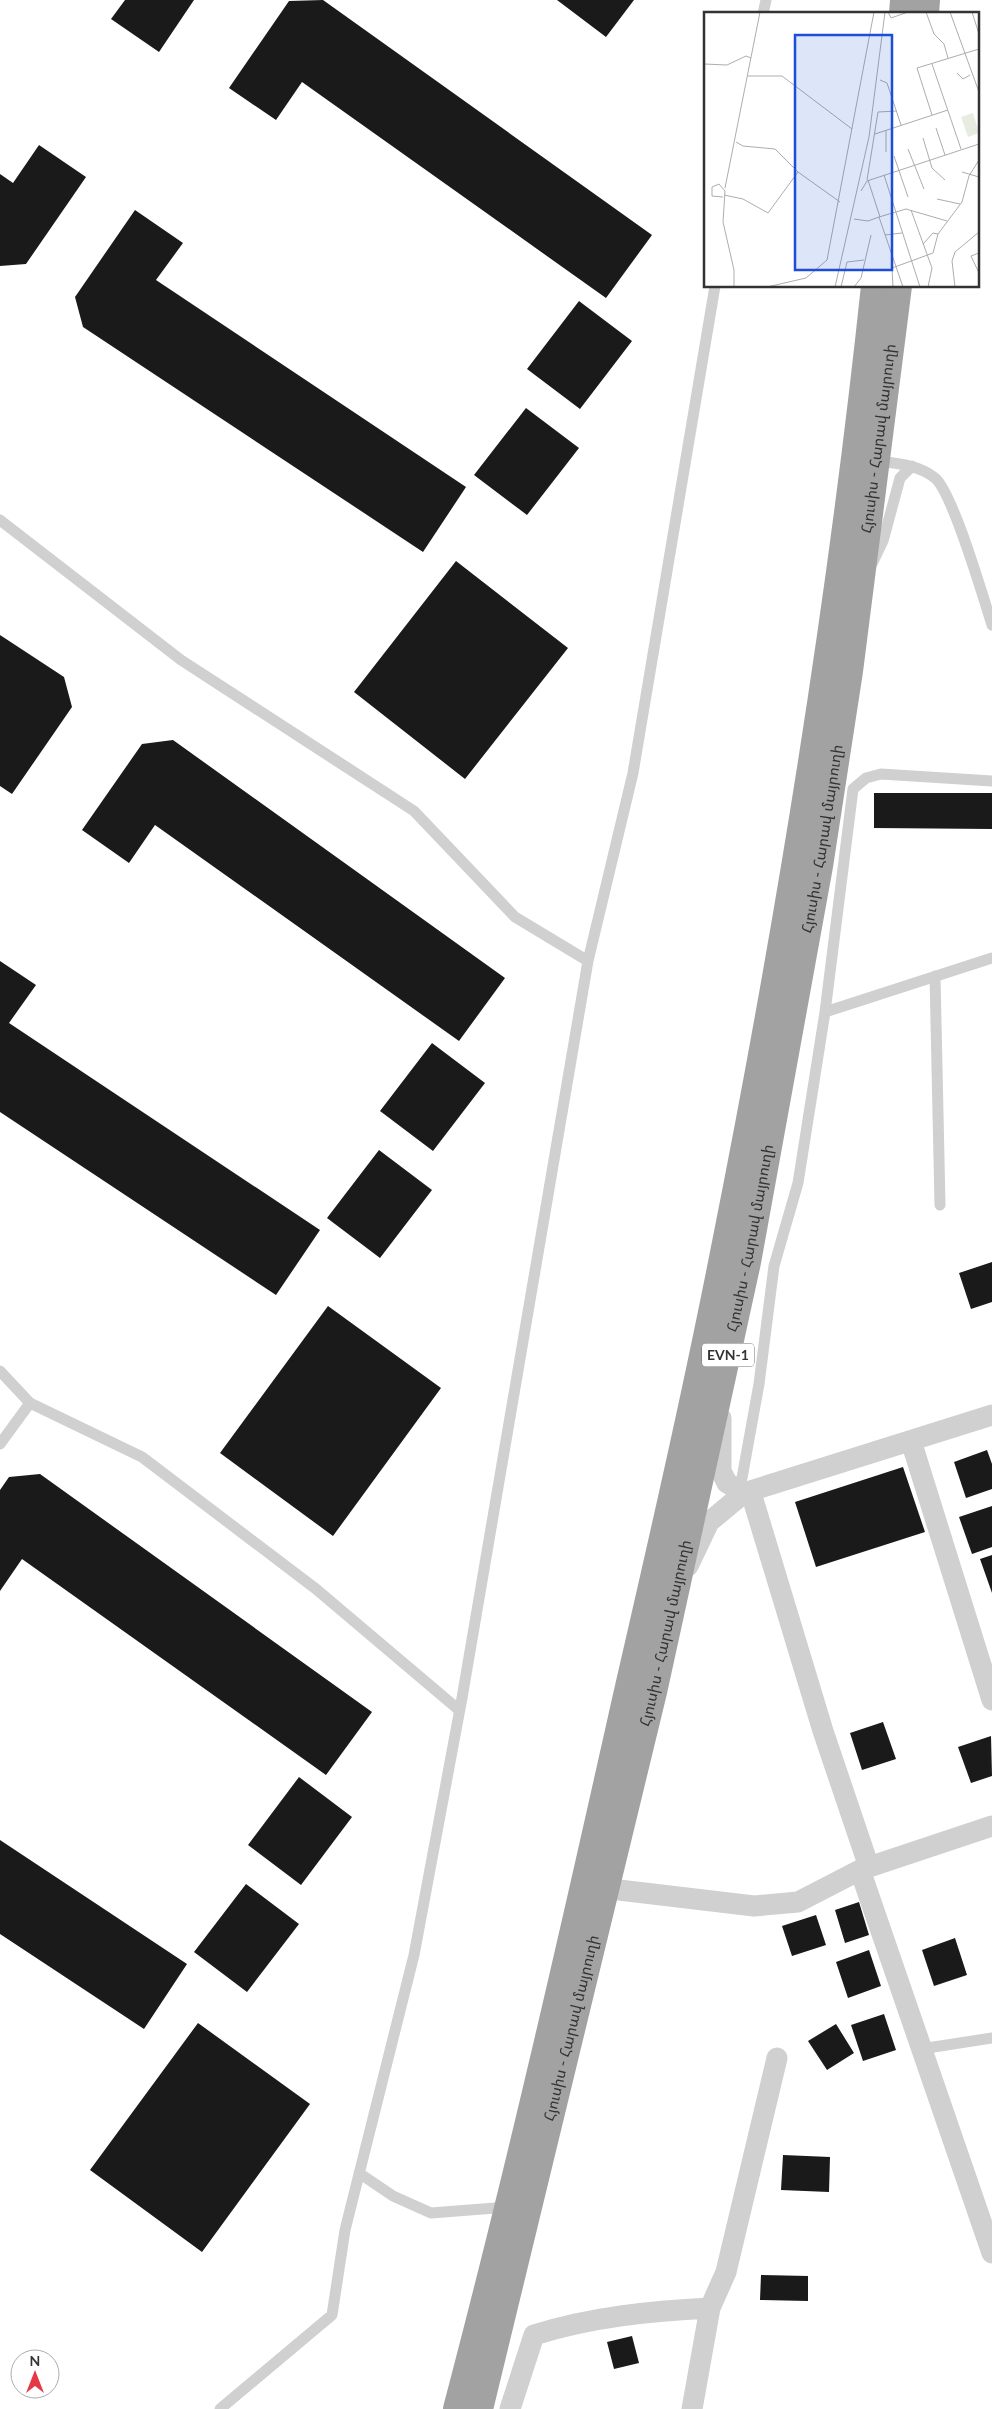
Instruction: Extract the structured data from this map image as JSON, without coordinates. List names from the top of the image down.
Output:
{
  "streets": {
    "highway": ["Հյուսիս - Հարավ մայրուղի", "EVN-1"]
  },
  "north": "top"
}
